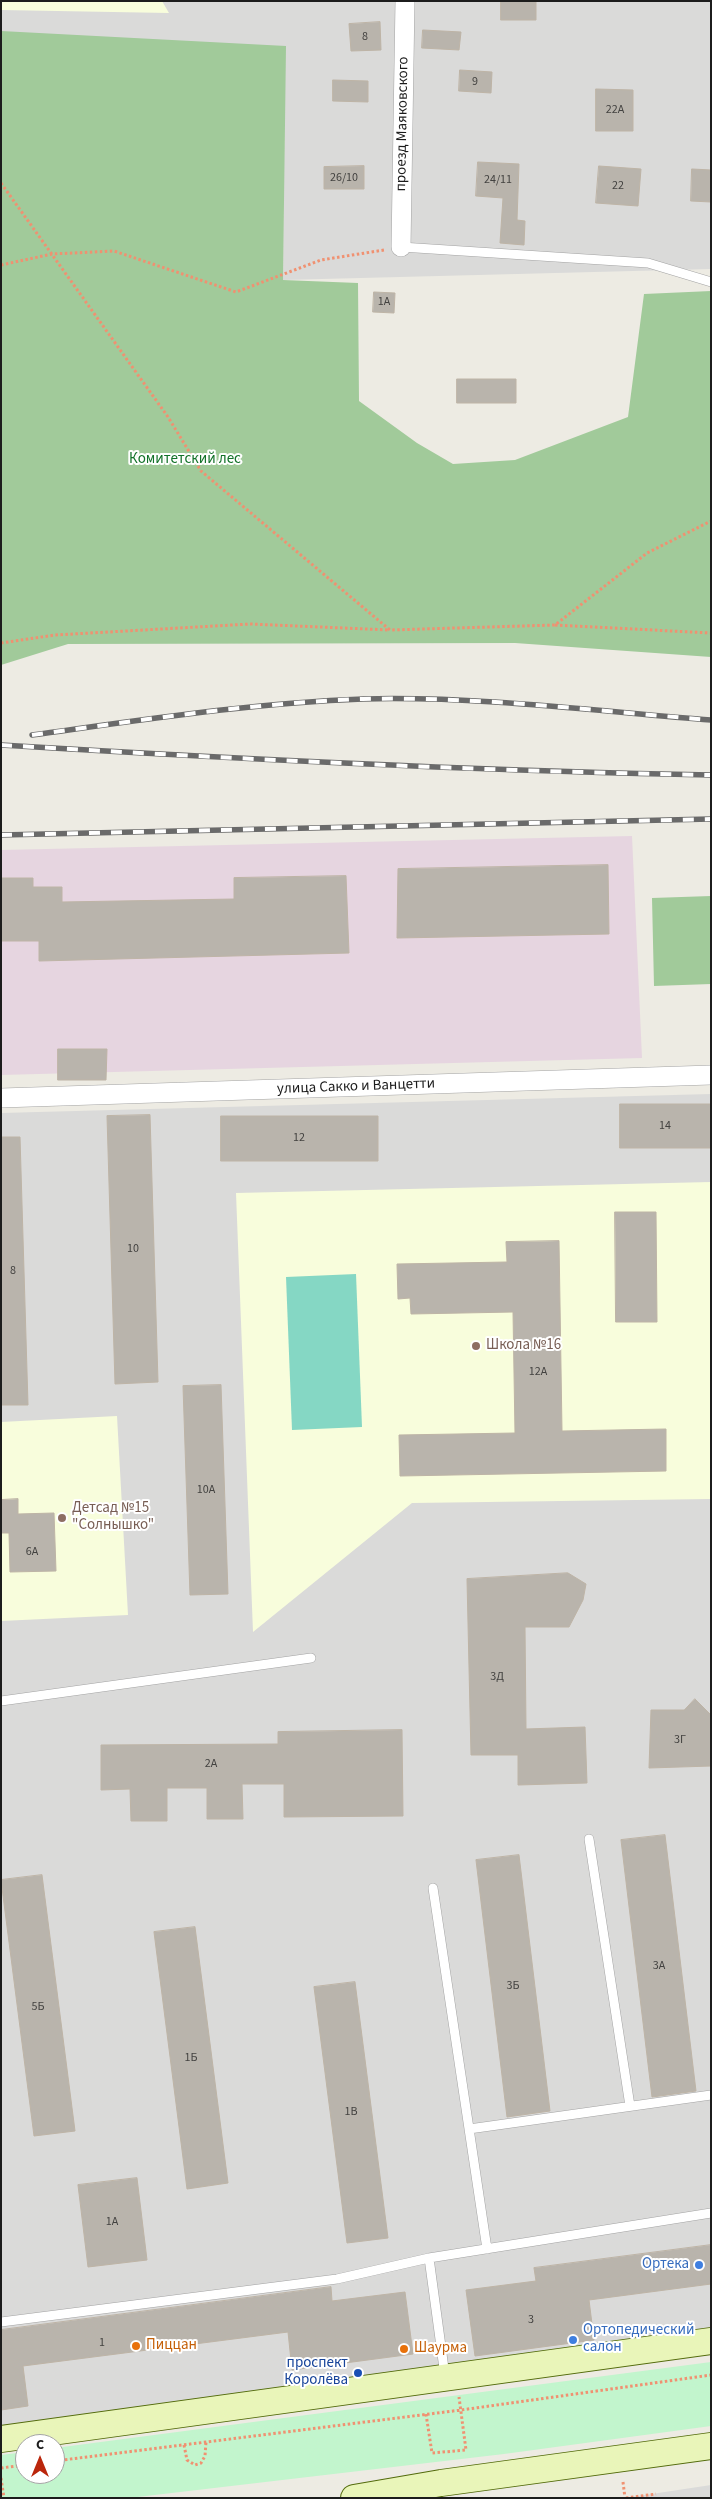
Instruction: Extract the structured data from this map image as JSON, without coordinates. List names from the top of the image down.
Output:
{
  "streets": {
    "street": ["проезд Маяковского", "улица Сакко и Ванцетти"]
  },
  "parks": ["Комитетский лес"],
  "places": [
    "Школа №16",
    "Детсад №15 \"Солнышко\"",
    "Ортека",
    "Ортопедический салон",
    "Пиццан",
    "Шаурма",
    "проспект Королёва"
  ],
  "house_numbers": [
    "8",
    "9",
    "22А",
    "26/10",
    "24/11",
    "22",
    "1А",
    "14",
    "12",
    "10",
    "8",
    "12А",
    "10А",
    "6А",
    "3Д",
    "3Г",
    "2А",
    "3А",
    "3Б",
    "5Б",
    "1Б",
    "1В",
    "1А",
    "3",
    "1"
  ],
  "north": "top"
}
